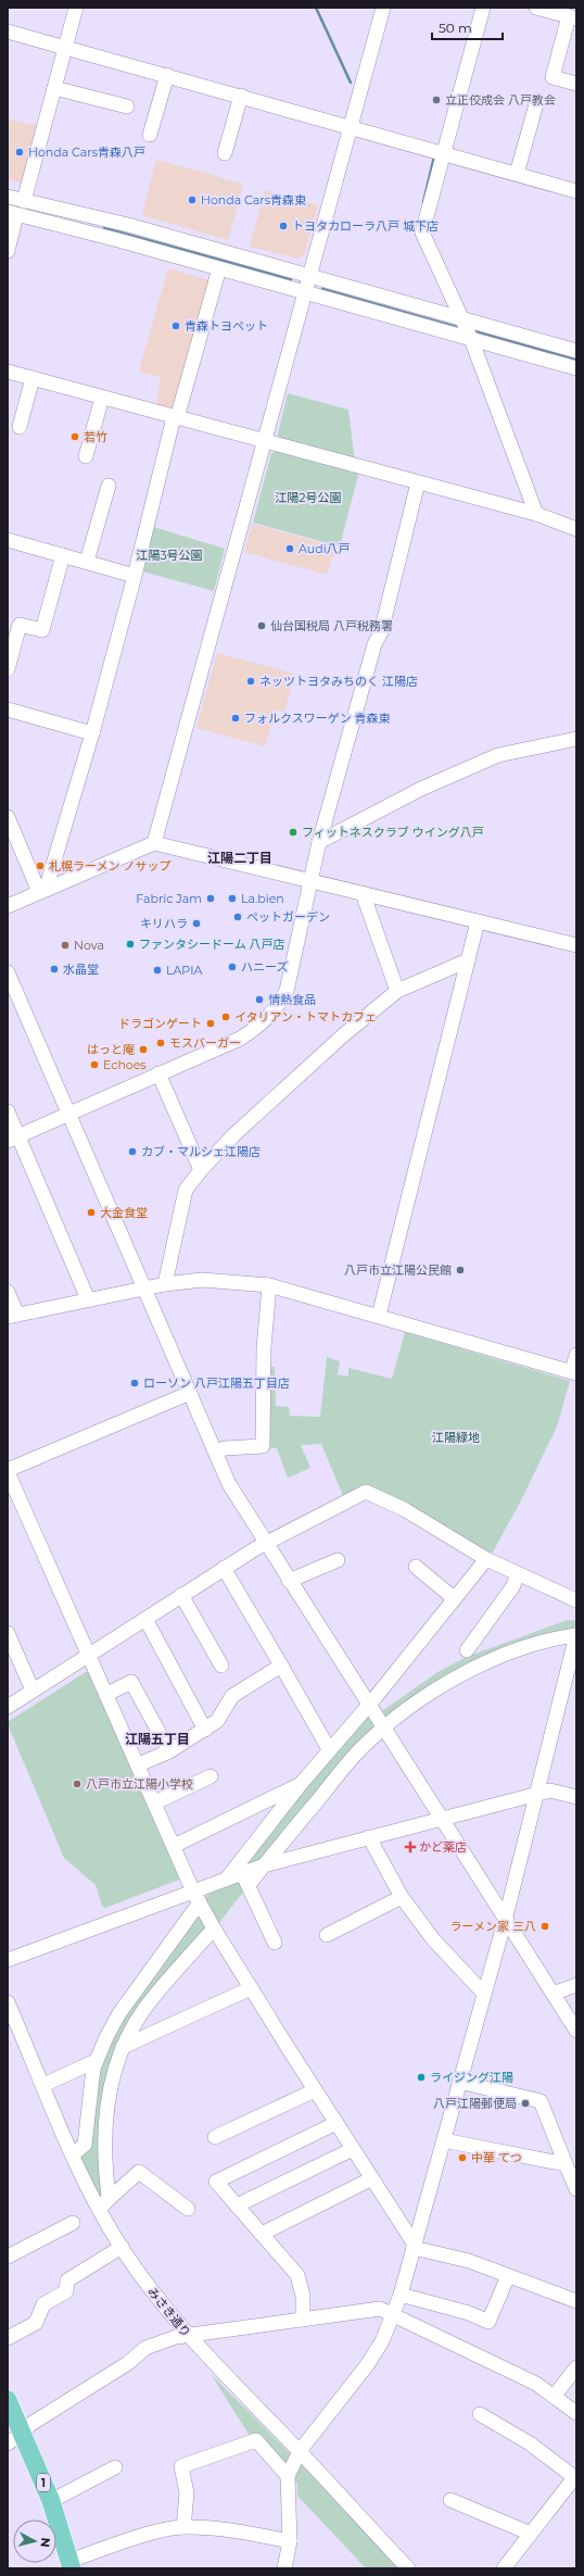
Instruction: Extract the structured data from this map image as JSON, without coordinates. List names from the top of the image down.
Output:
{
  "streets": {
    "main road": ["1"],
    "street": ["みさき通り"]
  },
  "districts": ["江陽二丁目", "江陽五丁目"],
  "parks": ["江陽2号公園", "江陽3号公園", "江陽緑地"],
  "places": {
    "other": [
      "立正佼成会 八戸教会",
      "Honda Cars青森八戸",
      "Honda Cars青森東",
      "トヨタカローラ八戸 城下店",
      "青森トヨペット",
      "若竹",
      "Audi八戸",
      "仙台国税局 八戸税務署",
      "ネッツトヨタみちのく 江陽店",
      "フォルクスワーゲン 青森東",
      "フィットネスクラブ ウイング八戸",
      "札幌ラーメン ノサップ",
      "Fabric Jam",
      "La.bien",
      "ペットガーデン",
      "キリハラ",
      "ファンタシードーム 八戸店",
      "Nova",
      "ハニーズ",
      "水晶堂",
      "LAPIA",
      "情熱食品",
      "イタリアン・トマトカフェ",
      "ドラゴンゲート",
      "モスバーガー",
      "はっと庵",
      "Echoes",
      "カブ・マルシェ江陽店",
      "大金食堂",
      "八戸市立江陽公民館",
      "ローソン 八戸江陽五丁目店",
      "八戸市立江陽小学校",
      "ラーメン家 三八",
      "ライジング江陽",
      "八戸江陽郵便局",
      "中華 てつ"
    ],
    "health": ["かど薬店"]
  },
  "scale_bar": "50 m",
  "north": "right"
}
